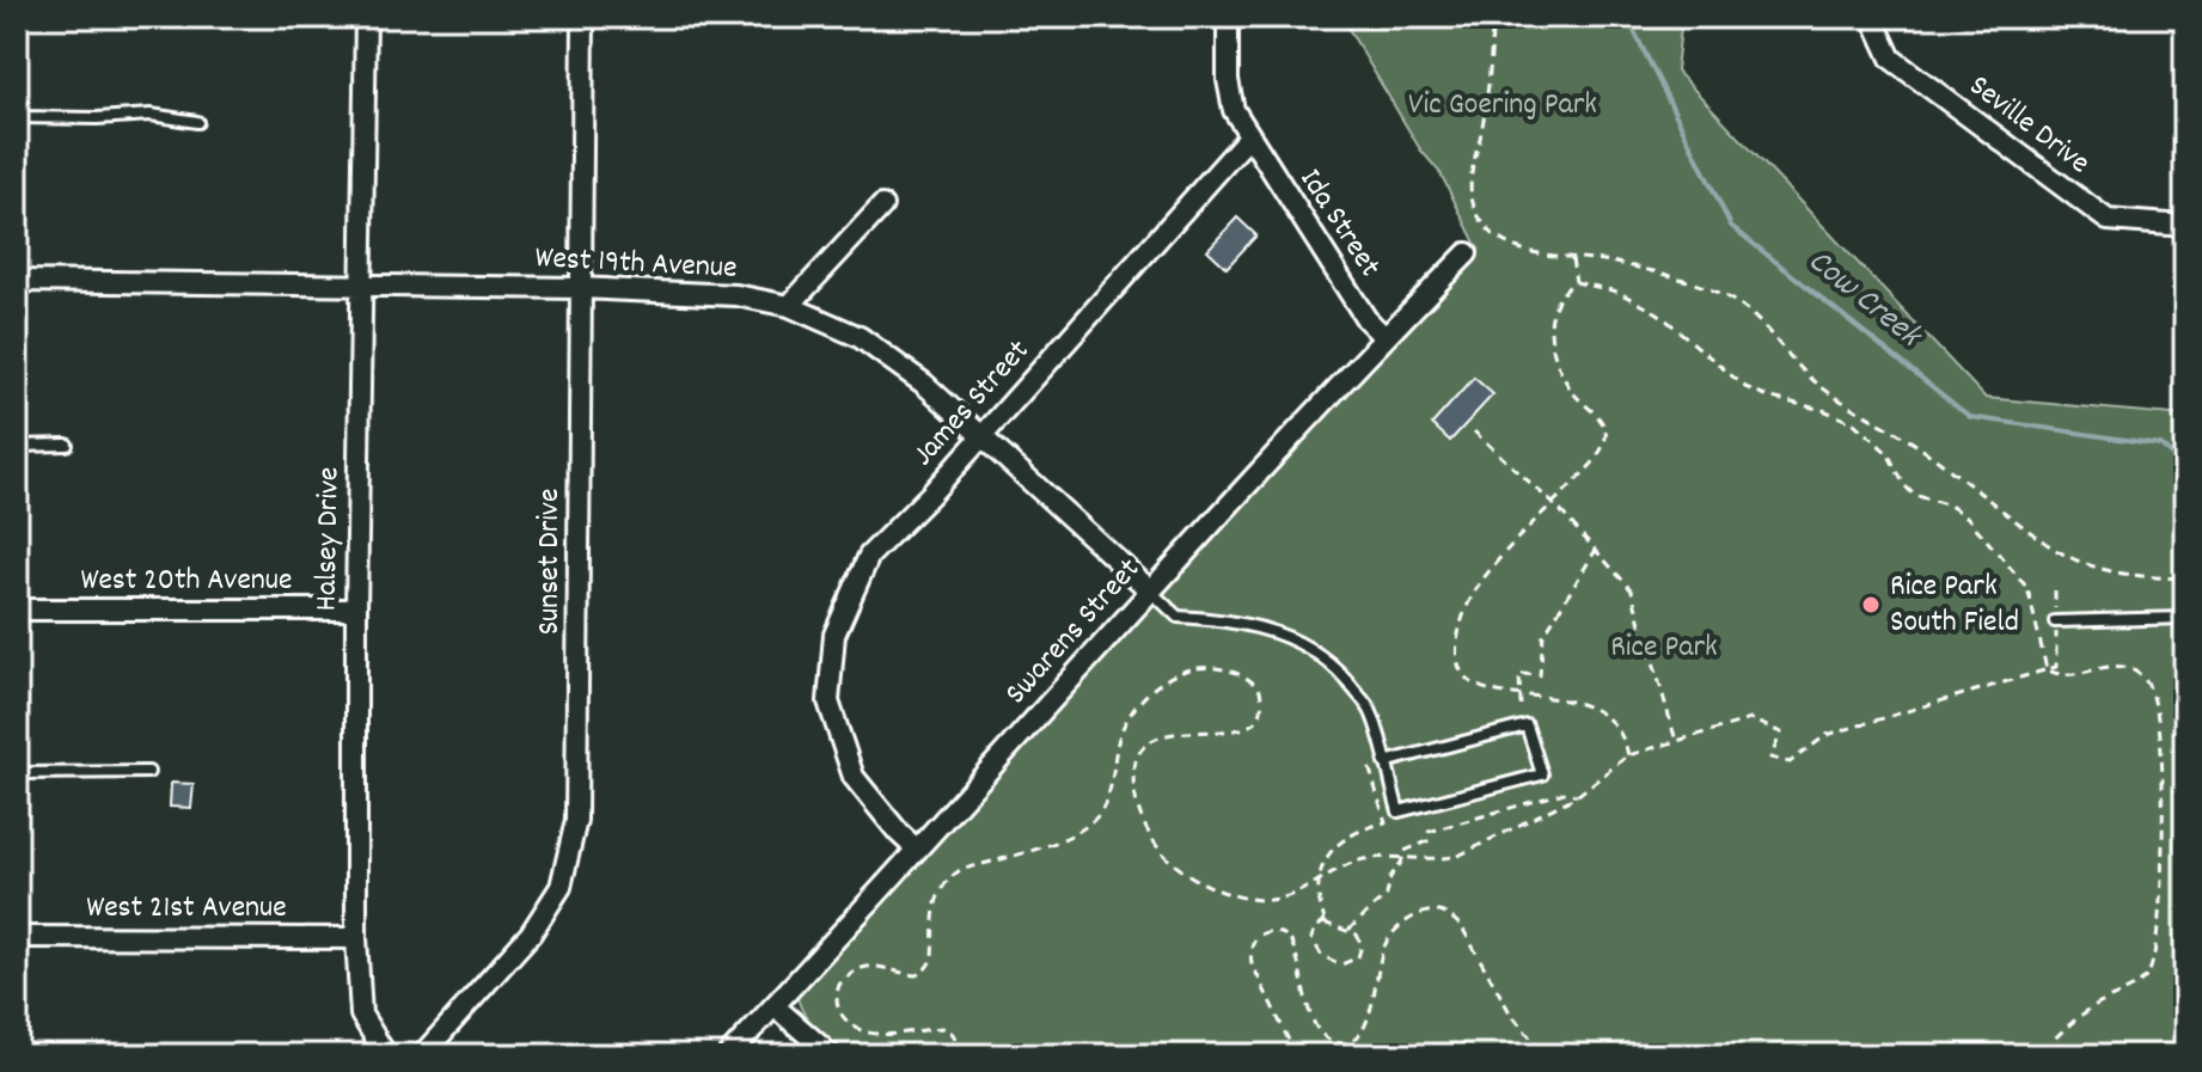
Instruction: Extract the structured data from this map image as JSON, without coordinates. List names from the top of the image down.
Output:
{
  "streets": {
    "street": [
      "Seville Drive",
      "Ida Street",
      "West 19th Avenue",
      "James Street",
      "Halsey Drive",
      "Sunset Drive",
      "West 20th Avenue",
      "Swarens Street",
      "West 21st Avenue"
    ]
  },
  "crossings": [
    ["Ida Street", "James Street"],
    ["Ida Street", "Swarens Street"],
    ["West 19th Avenue", "James Street"],
    ["West 19th Avenue", "Halsey Drive"],
    ["West 19th Avenue", "Sunset Drive"],
    ["West 19th Avenue", "Swarens Street"],
    ["James Street", "Swarens Street"],
    ["Halsey Drive", "West 20th Avenue"],
    ["Halsey Drive", "West 21st Avenue"]
  ],
  "water": ["Cow Creek"],
  "parks": ["Vic Goering Park", "Rice Park"],
  "places": ["Rice Park South Field"]
}
